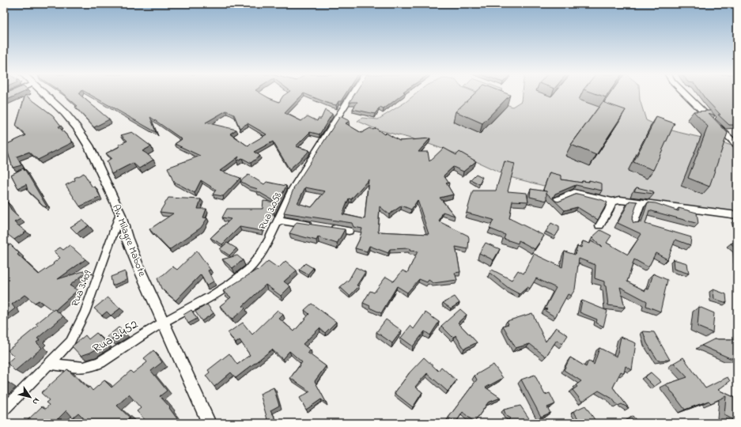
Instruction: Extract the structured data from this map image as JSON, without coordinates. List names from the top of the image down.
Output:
{
  "streets": {
    "street": [
      "Rua 3.058",
      "Av. Milagre Mabote",
      "Rua 3.409",
      "Rua 3.452"
    ]
  },
  "crossings": [
    ["Rua 3.058", "Av. Milagre Mabote"],
    ["Rua 3.058", "Rua 3.452"],
    ["Av. Milagre Mabote", "Rua 3.409"],
    ["Av. Milagre Mabote", "Rua 3.452"],
    ["Rua 3.409", "Rua 3.452"]
  ],
  "north": "bottom right"
}
